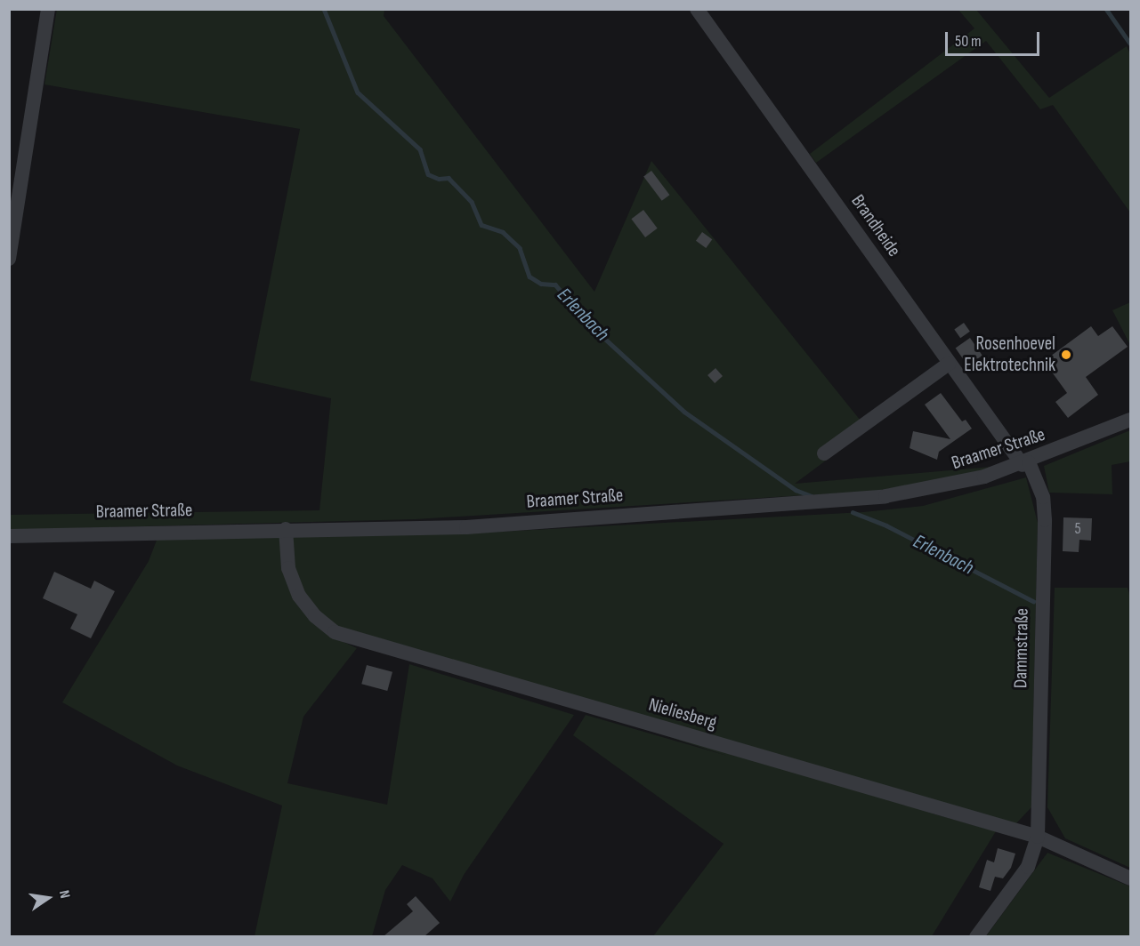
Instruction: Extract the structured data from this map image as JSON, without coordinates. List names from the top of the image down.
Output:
{
  "streets": {
    "street": [
      "Brandheide",
      "Braamer Straße",
      "Dammstraße",
      "Nieliesberg"
    ]
  },
  "crossings": [
    ["Brandheide", "Braamer Straße"],
    ["Brandheide", "Dammstraße"],
    ["Braamer Straße", "Dammstraße"],
    ["Braamer Straße", "Nieliesberg"],
    ["Dammstraße", "Nieliesberg"]
  ],
  "water": ["Erlenbach"],
  "places": ["Rosenhoevel Elektrotechnik"],
  "house_numbers": ["5"],
  "scale_bar": "50 m",
  "north": "right"
}
